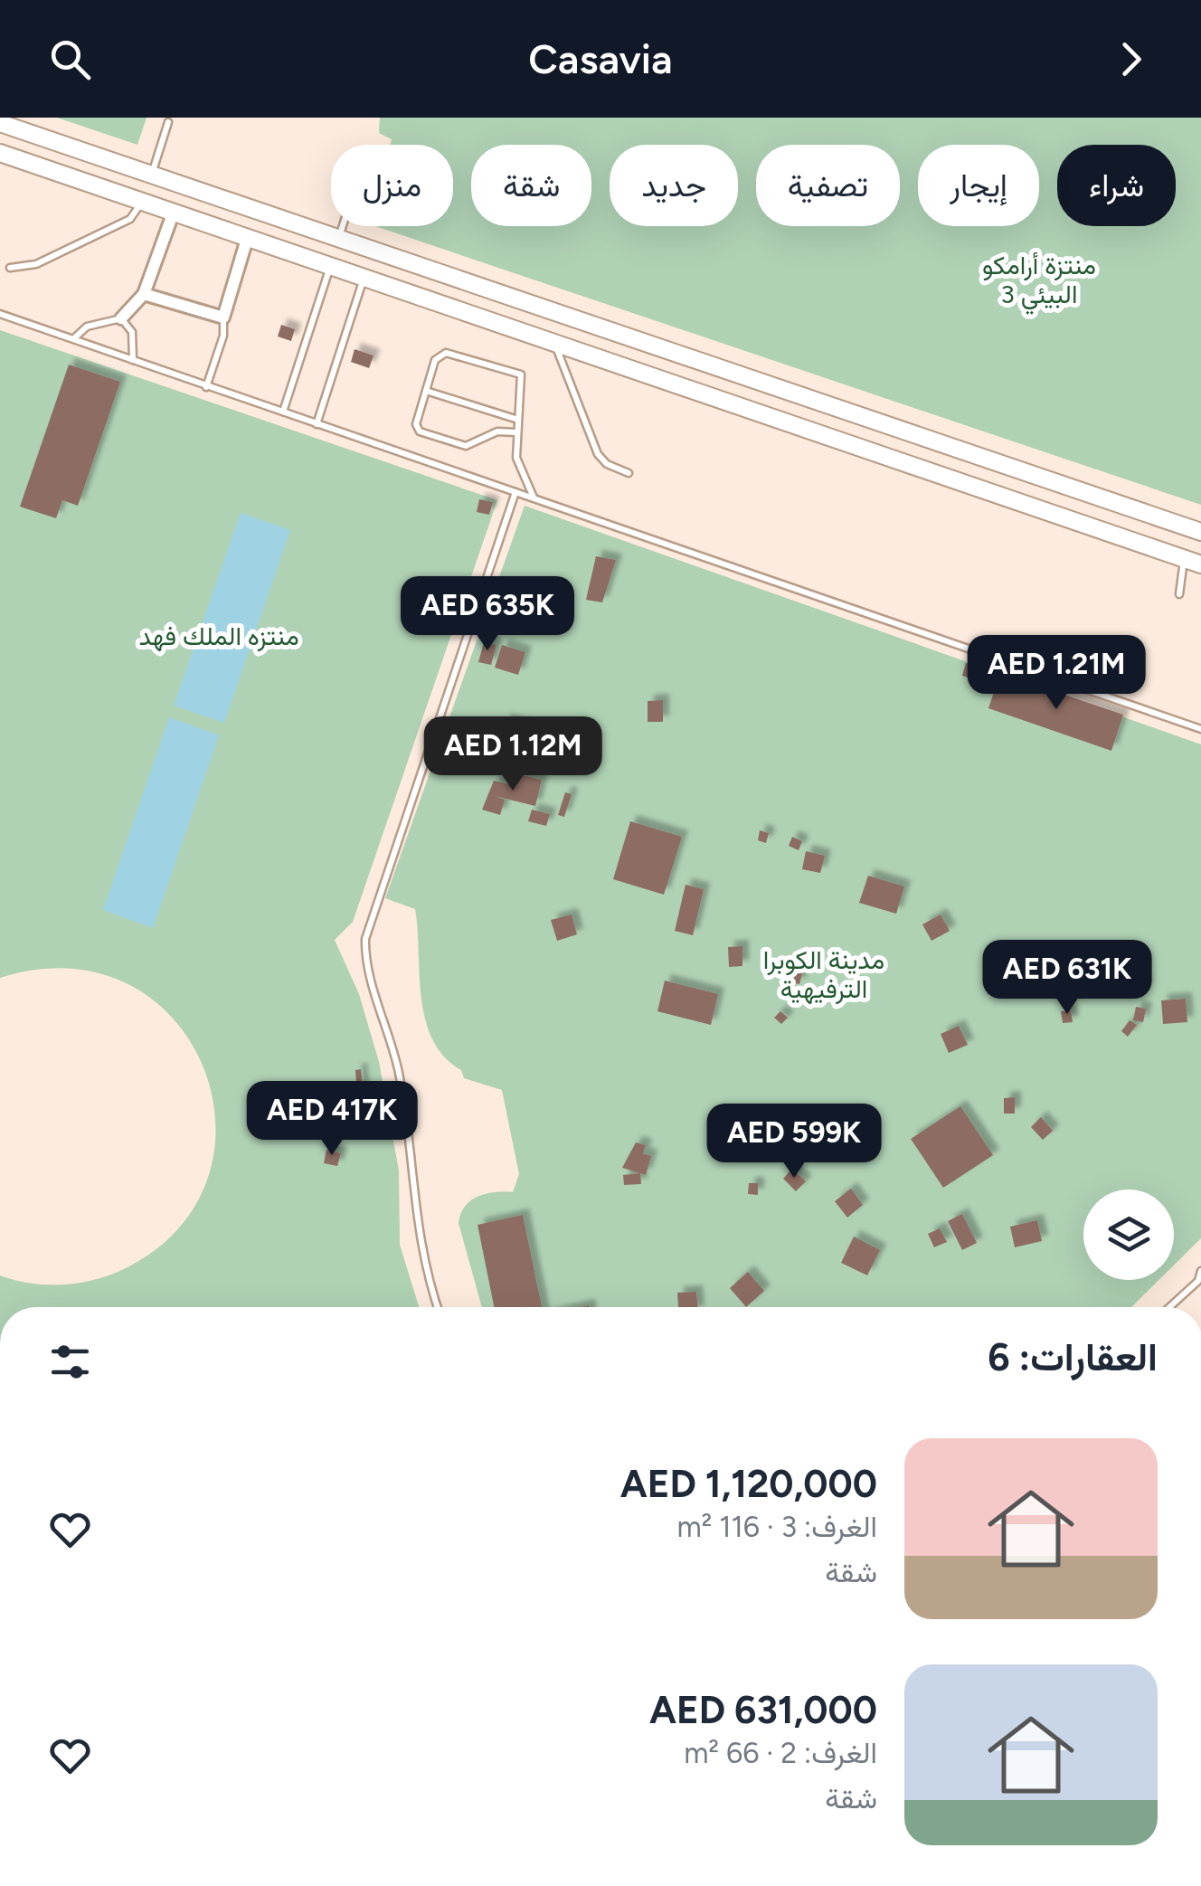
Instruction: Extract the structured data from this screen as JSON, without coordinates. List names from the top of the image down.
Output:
{
  "parks": ["منتزة أرامكو البيئي 3", "منتزه الملك فهد", "مدينة الكوبرا الترفيهية"],
  "page": {
    "header": "Casavia",
    "chip": [
      "شراء",
      "إيجار",
      "تصفية",
      "جديد",
      "شقة",
      "منزل"
    ],
    "price": [
      "AED 635K",
      "AED 1.21M",
      "AED 1.12M",
      "AED 631K",
      "AED 417K",
      "AED 599K"
    ],
    "heading": "العقارات: 6",
    "list": [
      {
        "name": "AED 1,120,000",
        "note": "الغرف: 3 · 116 m² · شقة"
      },
      {
        "name": "AED 631,000",
        "note": "الغرف: 2 · 66 m² · شقة"
      }
    ]
  }
}
